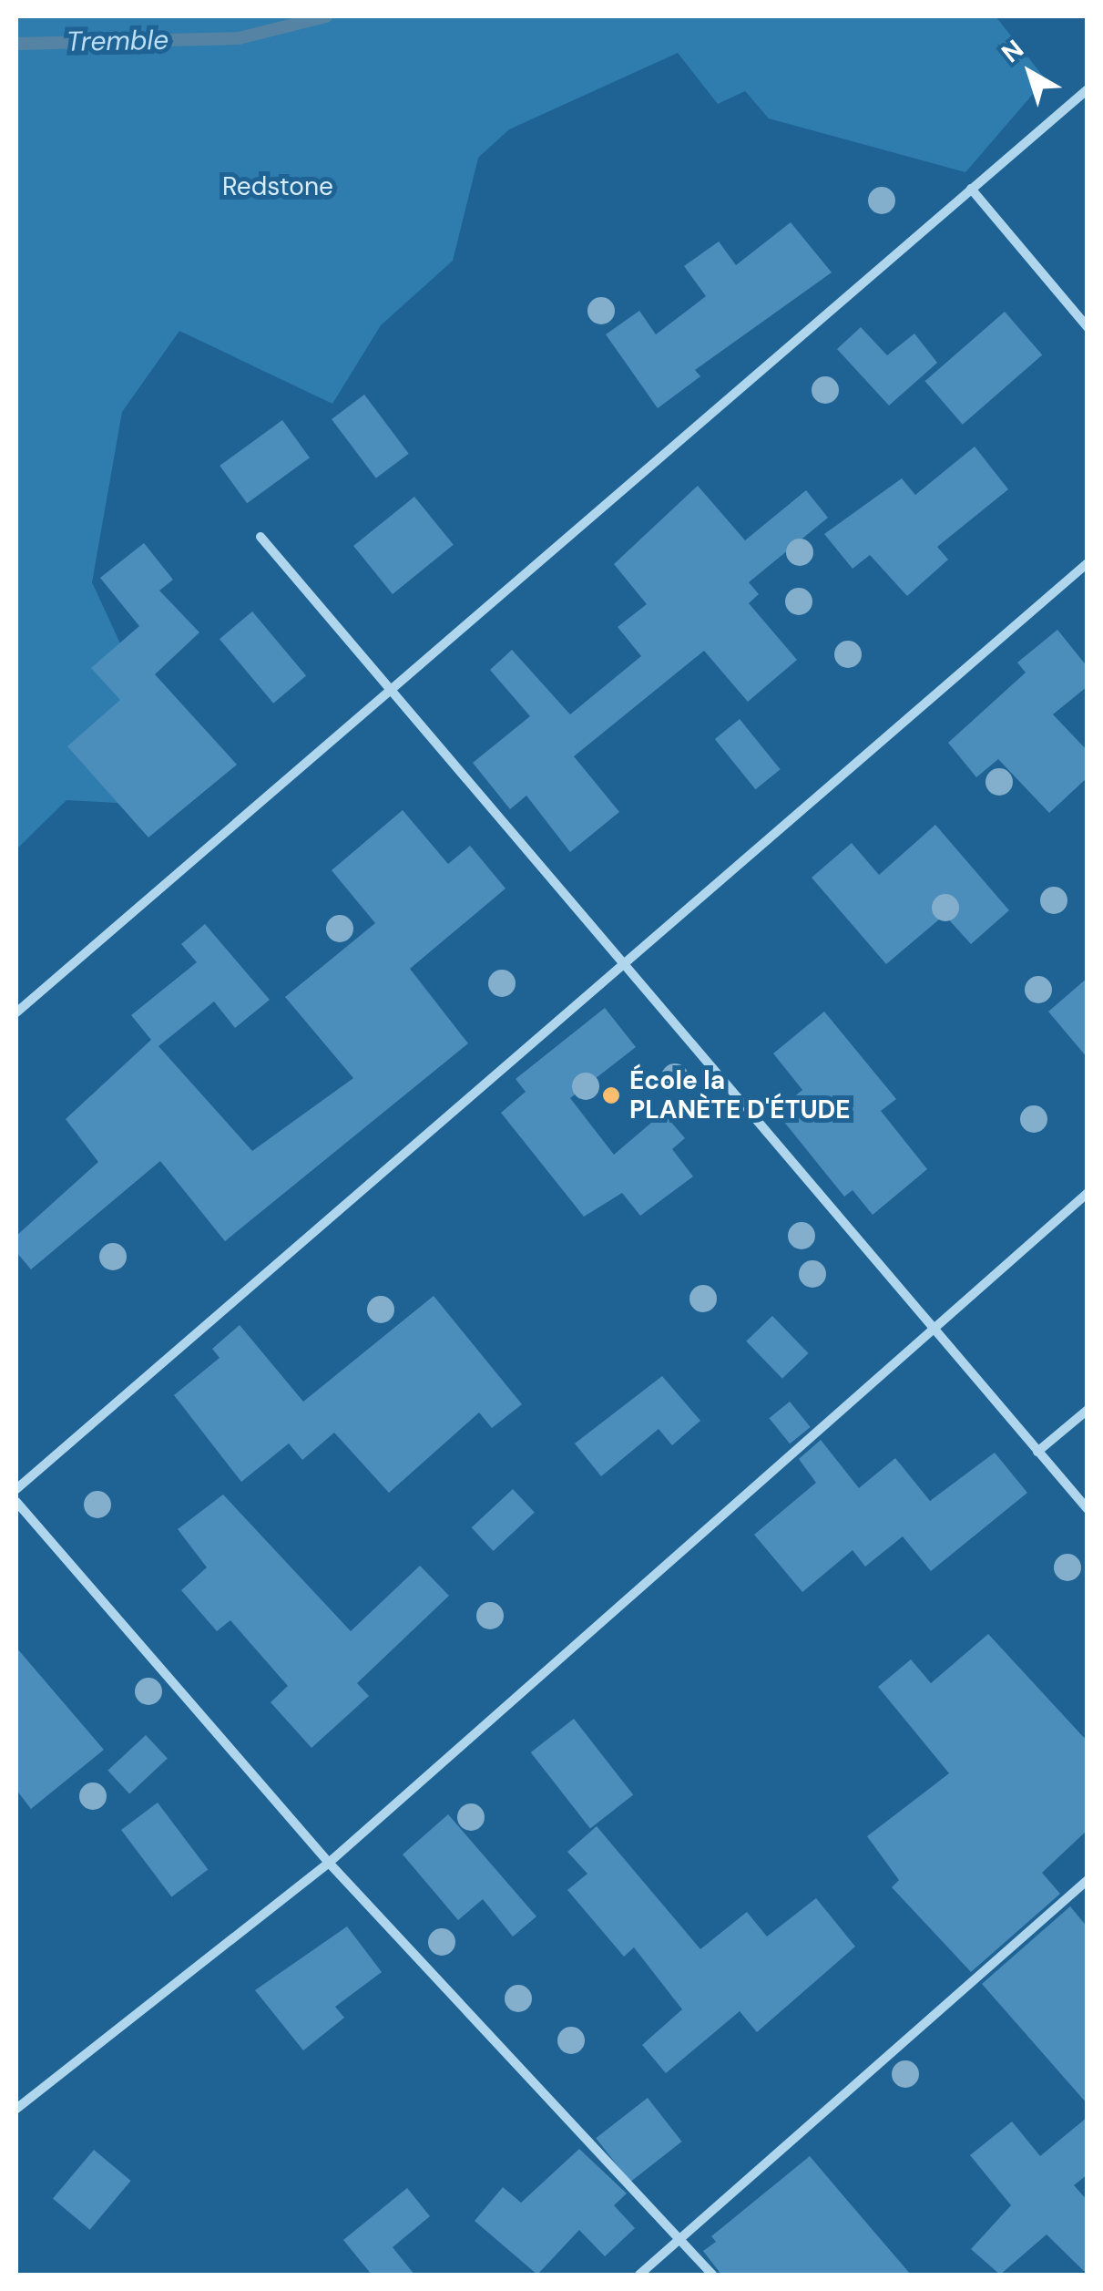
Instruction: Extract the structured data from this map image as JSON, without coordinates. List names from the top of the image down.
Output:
{
  "water": ["Tremble"],
  "parks": ["Redstone"],
  "places": ["École la PLANÈTE D'ÉTUDE"],
  "north": "top left"
}
